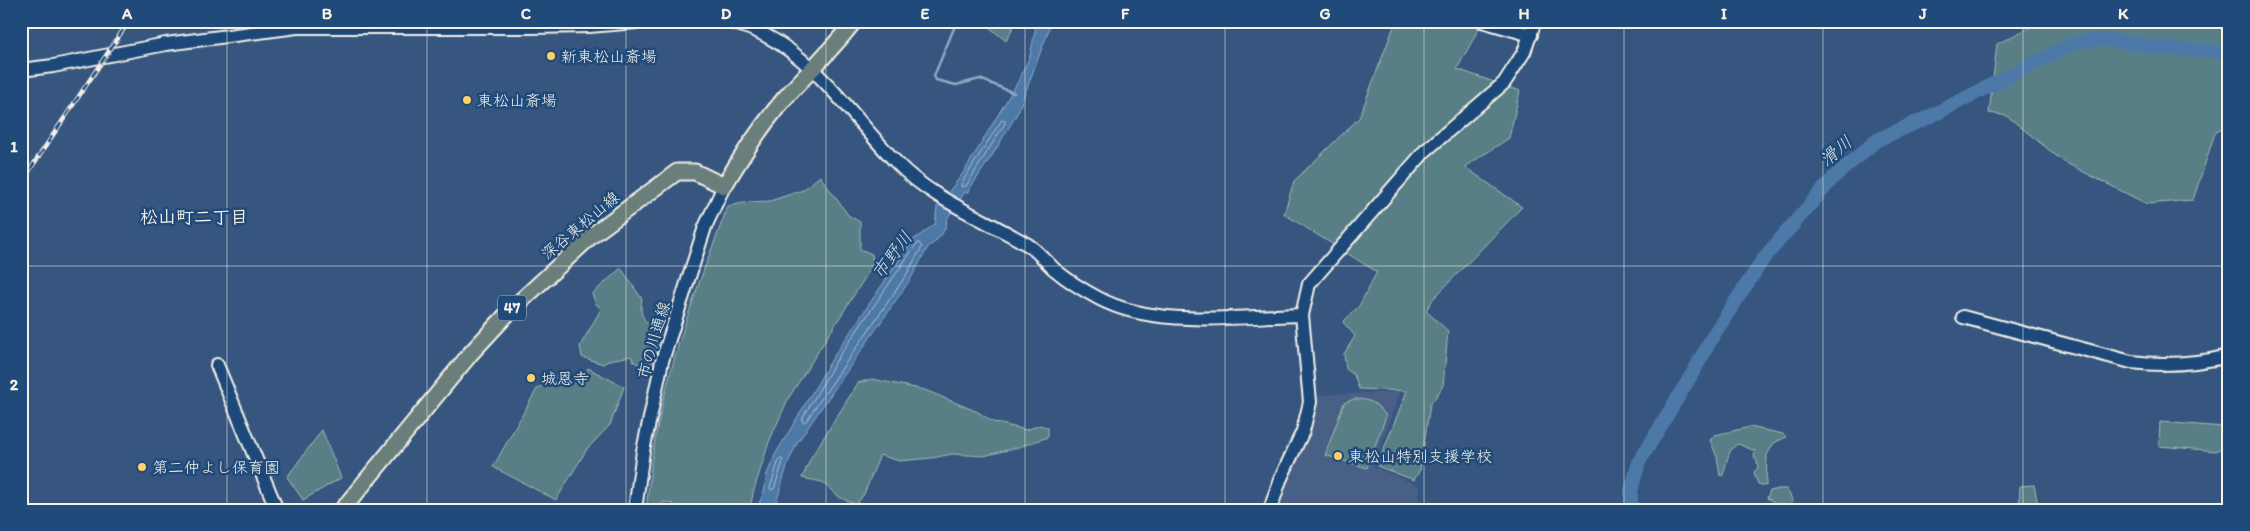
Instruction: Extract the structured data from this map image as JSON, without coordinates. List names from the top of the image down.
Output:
{
  "streets": {
    "main road": ["深谷東松山線", "47"],
    "street": ["市の川通線"]
  },
  "crossings": [
    ["深谷東松山線", "市の川通線"]
  ],
  "districts": ["松山町二丁目"],
  "water": ["滑川", "市野川"],
  "places": [
    "新東松山斎場",
    "東松山斎場",
    "城恩寺",
    "東松山特別支援学校",
    "第二仲よし保育園"
  ],
  "grid": {
    "columns": [
      "A",
      "B",
      "C",
      "D",
      "E",
      "F",
      "G",
      "H",
      "I",
      "J",
      "K"
    ],
    "rows": ["1", "2"]
  }
}
